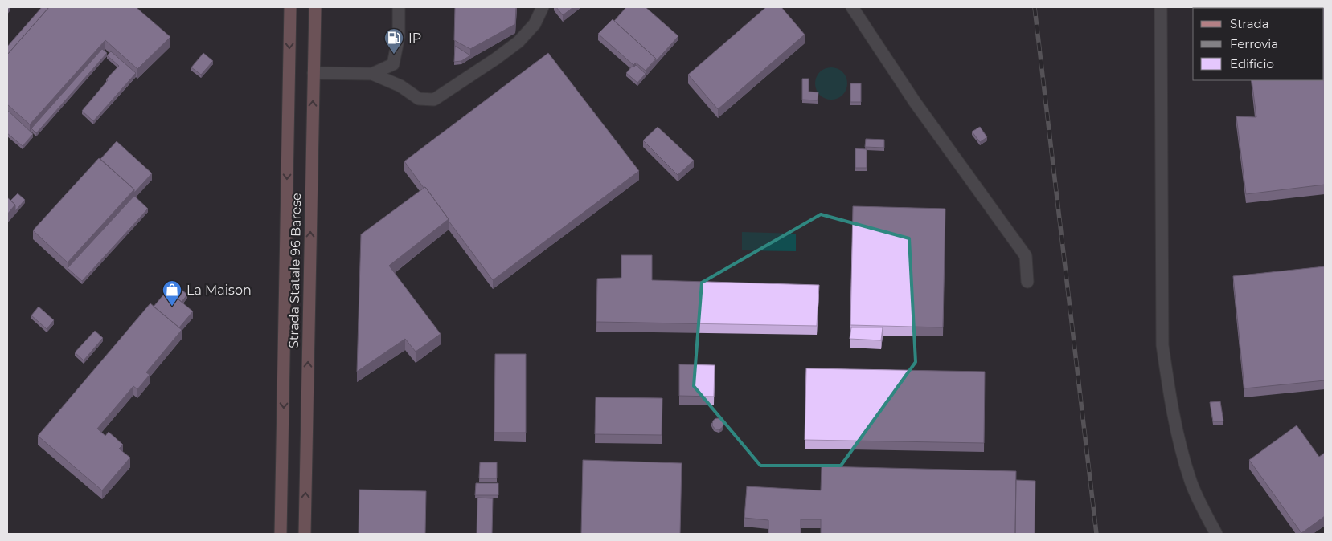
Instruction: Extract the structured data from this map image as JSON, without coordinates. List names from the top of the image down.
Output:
{
  "streets": {
    "main road": ["Strada Statale 96 Barese"]
  },
  "places": {
    "fuel station": ["IP"],
    "shop": ["La Maison"]
  },
  "legend": ["Strada", "Ferrovia", "Edificio"]
}
